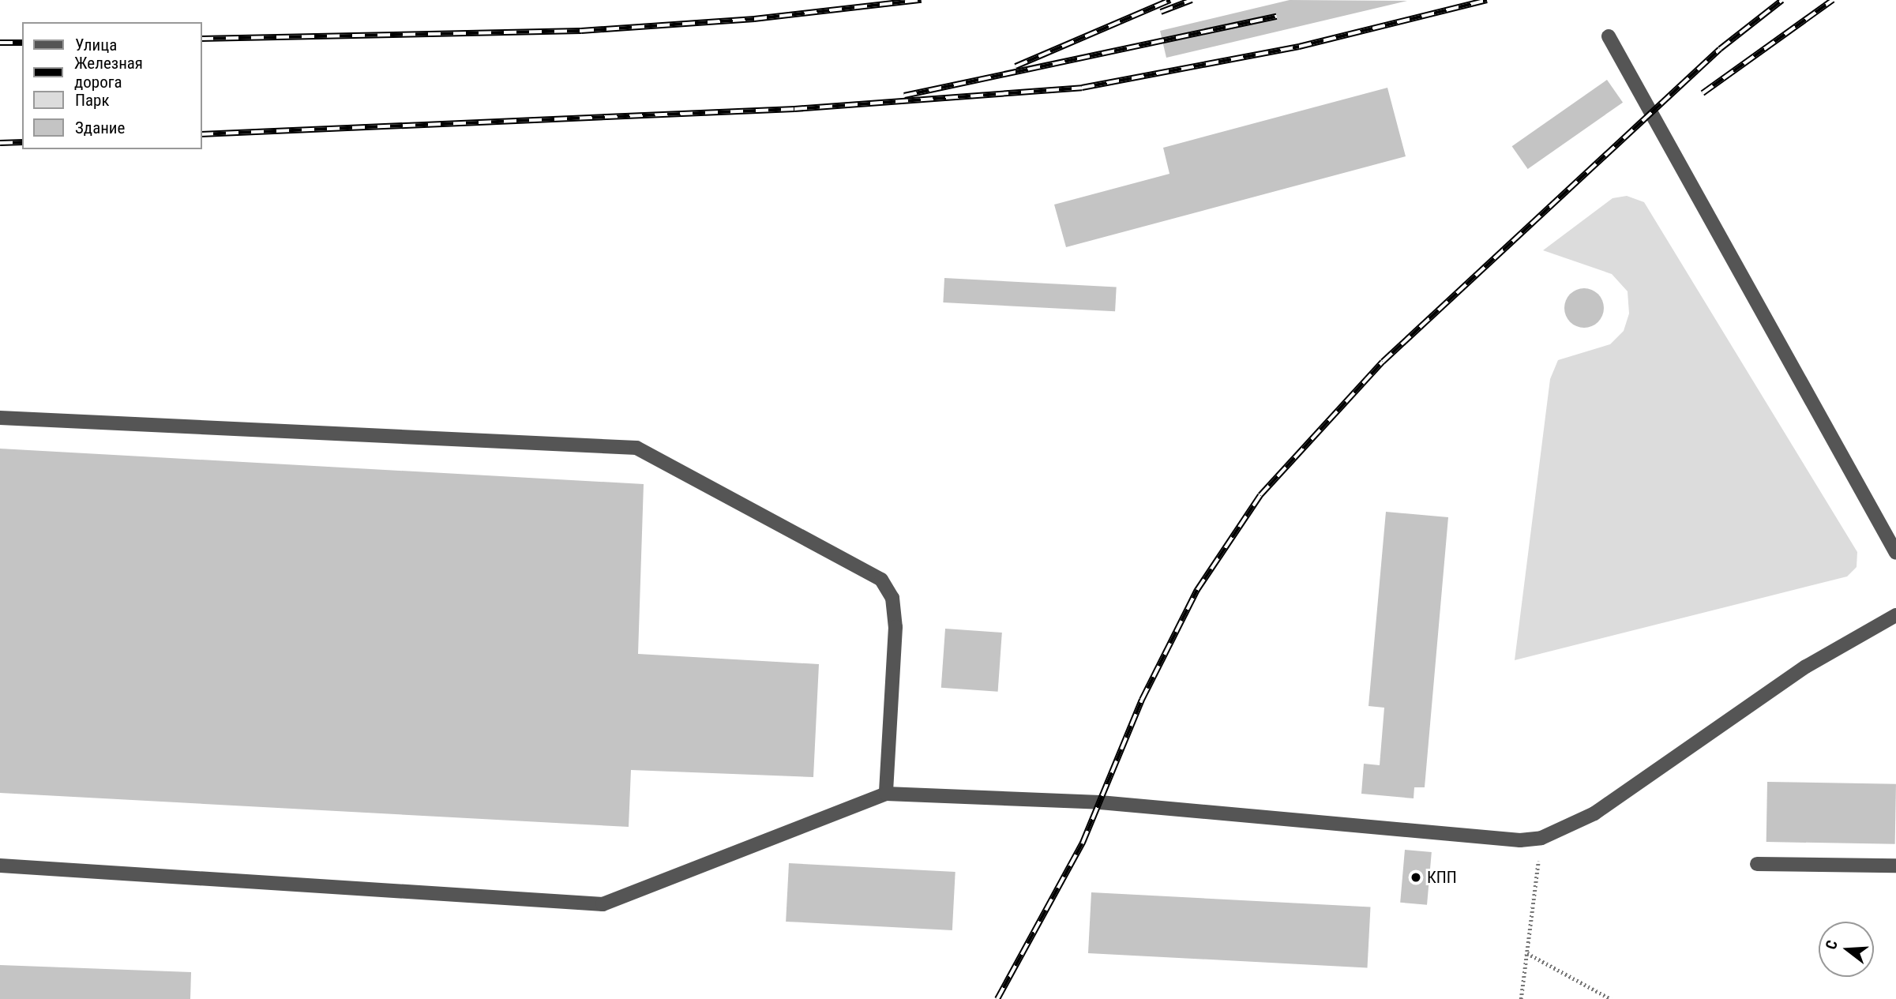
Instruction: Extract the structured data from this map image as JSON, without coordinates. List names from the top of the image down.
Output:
{
  "places": ["КПП"],
  "legend": [
    "Улица",
    "Железная дорога",
    "Парк",
    "Здание"
  ],
  "north": "left"
}
